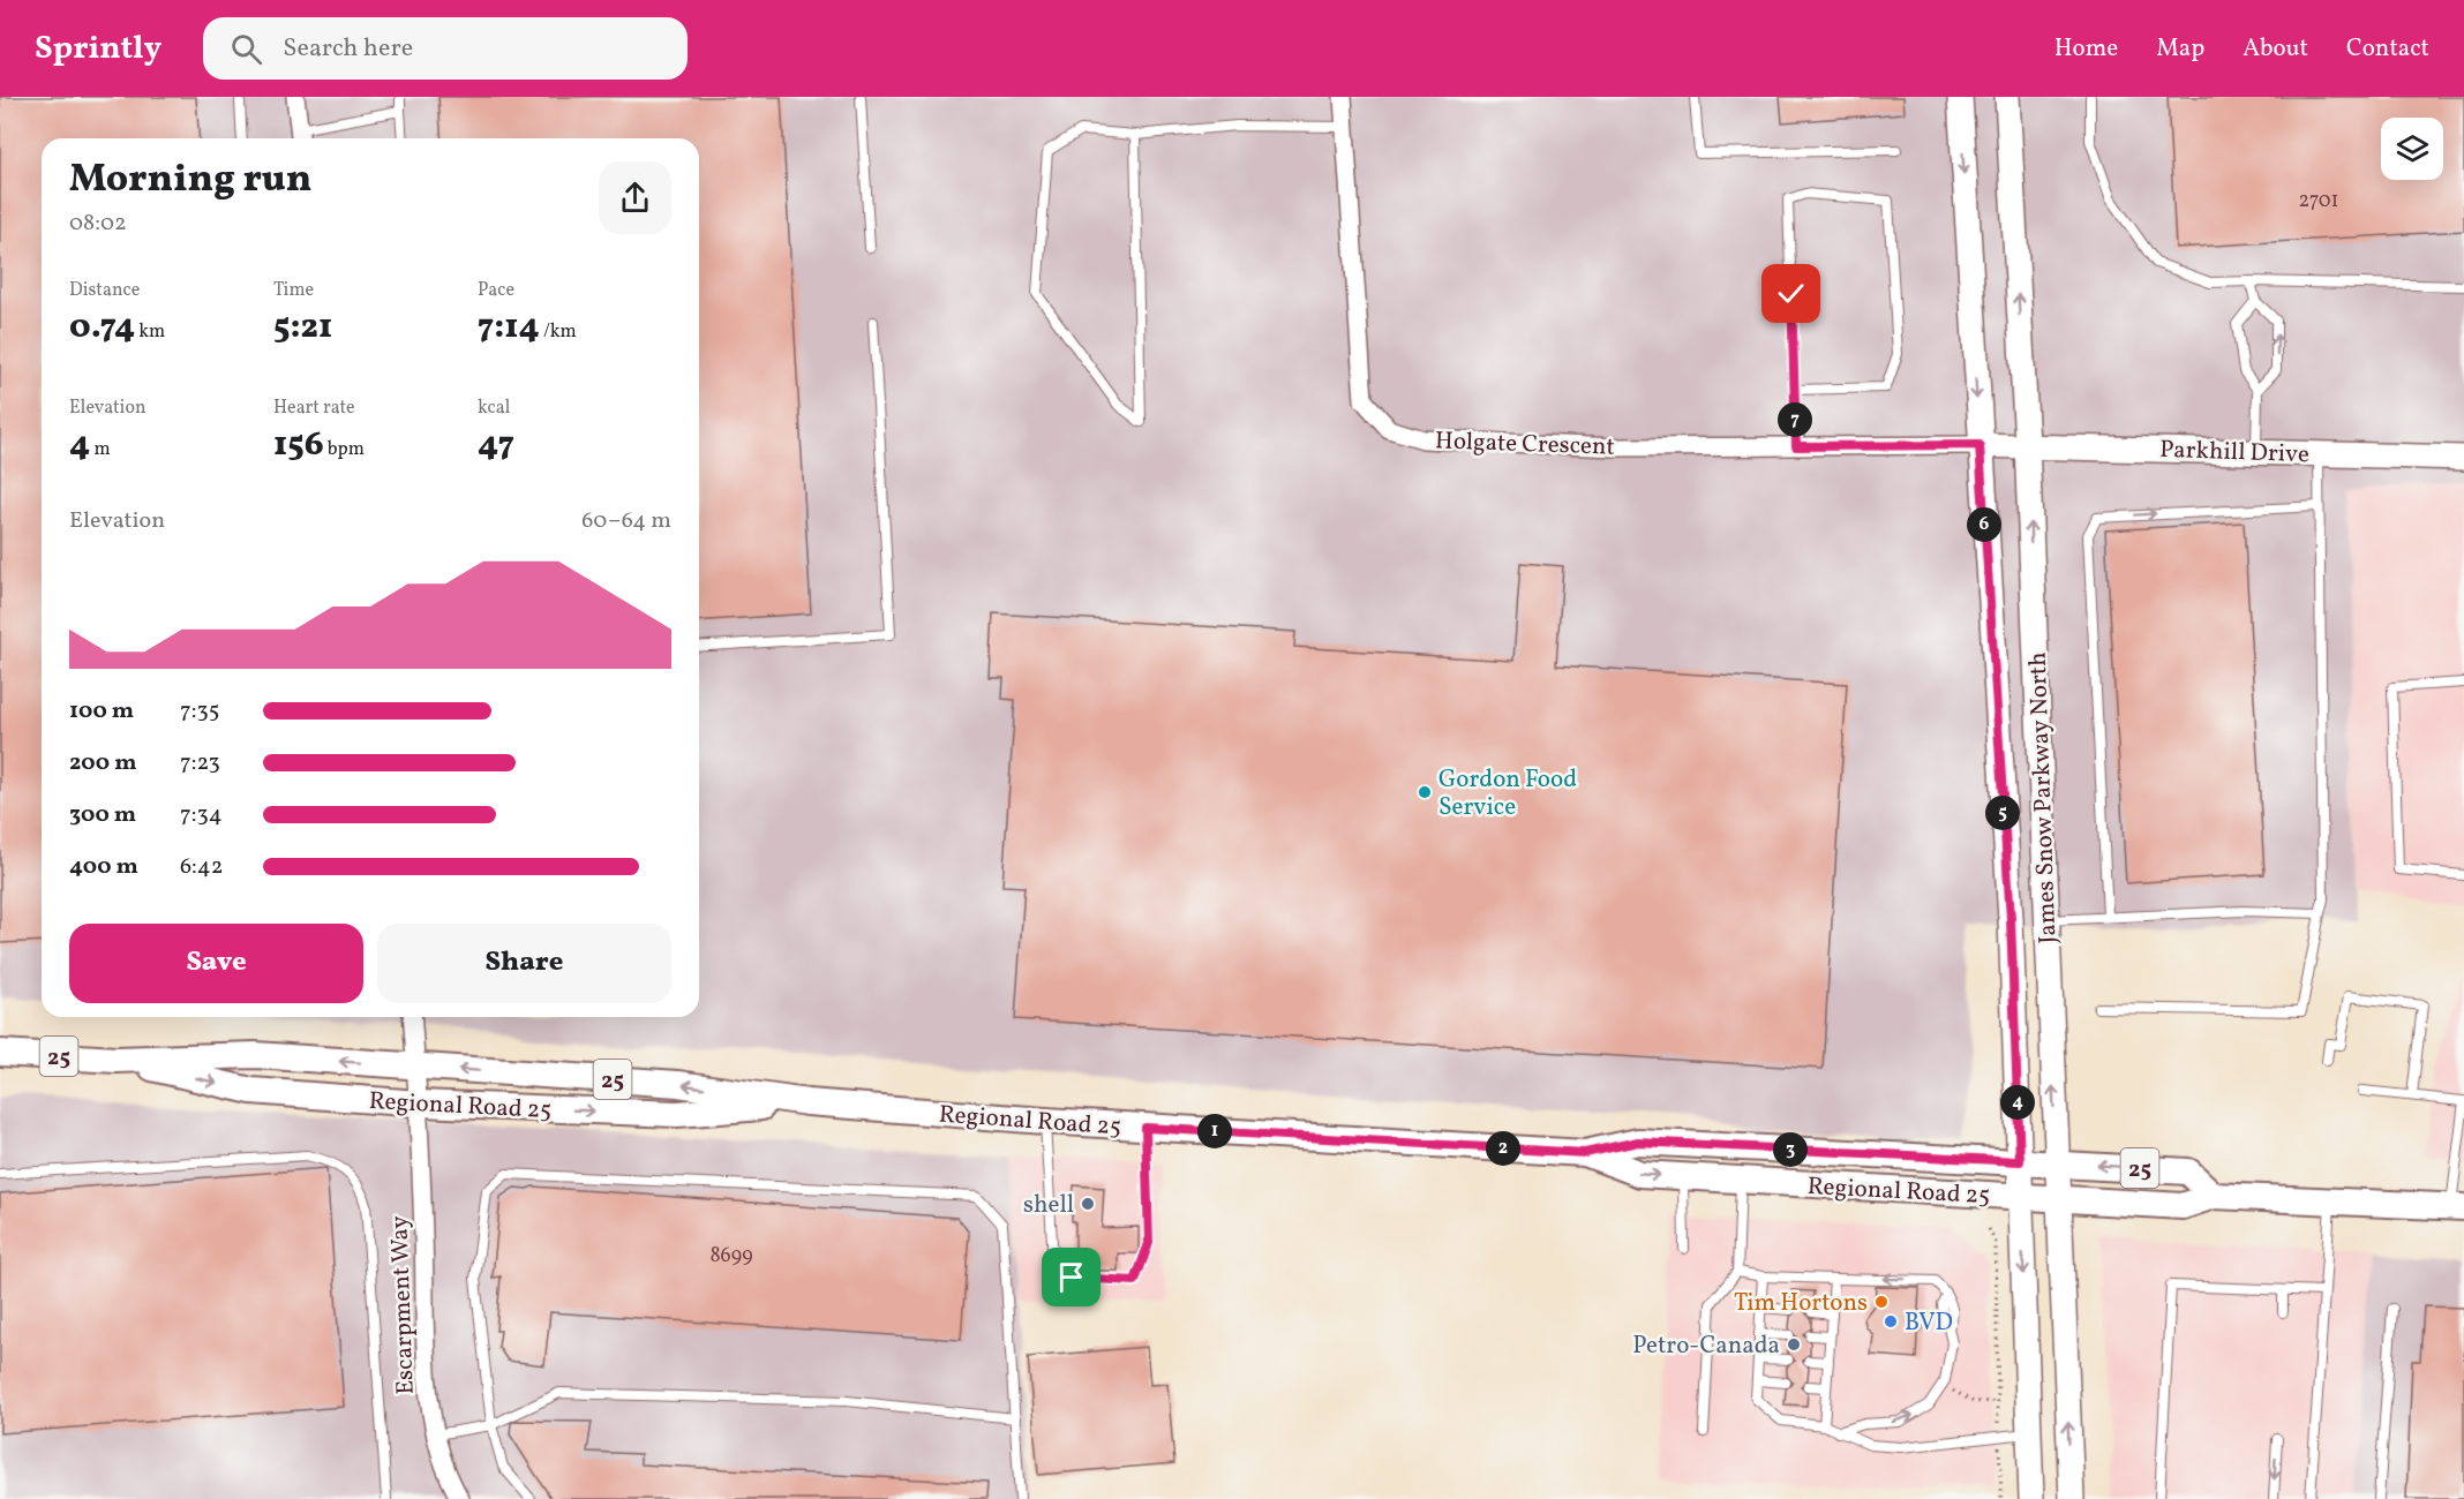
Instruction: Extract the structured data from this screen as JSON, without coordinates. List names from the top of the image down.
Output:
{
  "streets": {
    "main road": [
      "Holgate Crescent",
      "Parkhill Drive",
      "James Snow Parkway North",
      "25",
      "Regional Road 25"
    ],
    "street": ["Escarpment Way"]
  },
  "crossings": [
    ["Holgate Crescent", "Parkhill Drive"],
    ["Holgate Crescent", "James Snow Parkway North"],
    ["Parkhill Drive", "James Snow Parkway North"],
    ["James Snow Parkway North", "Regional Road 25"],
    ["Regional Road 25", "Escarpment Way"]
  ],
  "places": [
    "Gordon Food Service",
    "shell",
    "Tim Hortons",
    "BVD",
    "Petro-Canada"
  ],
  "house_numbers": ["2701", "8699"],
  "page": {
    "header": "Sprintly",
    "search": "Search here",
    "nav": [
      "Home",
      "Map",
      "About",
      "Contact"
    ],
    "heading": ["Morning run", "08:02"],
    "stats": [
      ["Distance", "0.74 km"],
      ["Time", "5:21"],
      ["Pace", "7:14 /km"],
      ["Elevation", "4 m"],
      ["Heart rate", "156 bpm"],
      ["kcal", "47"]
    ],
    "pins": [
      "7",
      "6",
      "5",
      "4",
      "1",
      "2",
      "3"
    ],
    "chart": ["Elevation", "60–64 m"],
    "list": [
      {
        "name": "100 m",
        "note": "7:35"
      },
      {
        "name": "200 m",
        "note": "7:23"
      },
      {
        "name": "300 m",
        "note": "7:34"
      },
      {
        "name": "400 m",
        "note": "6:42"
      }
    ],
    "buttons": ["Save", "Share"]
  }
}
